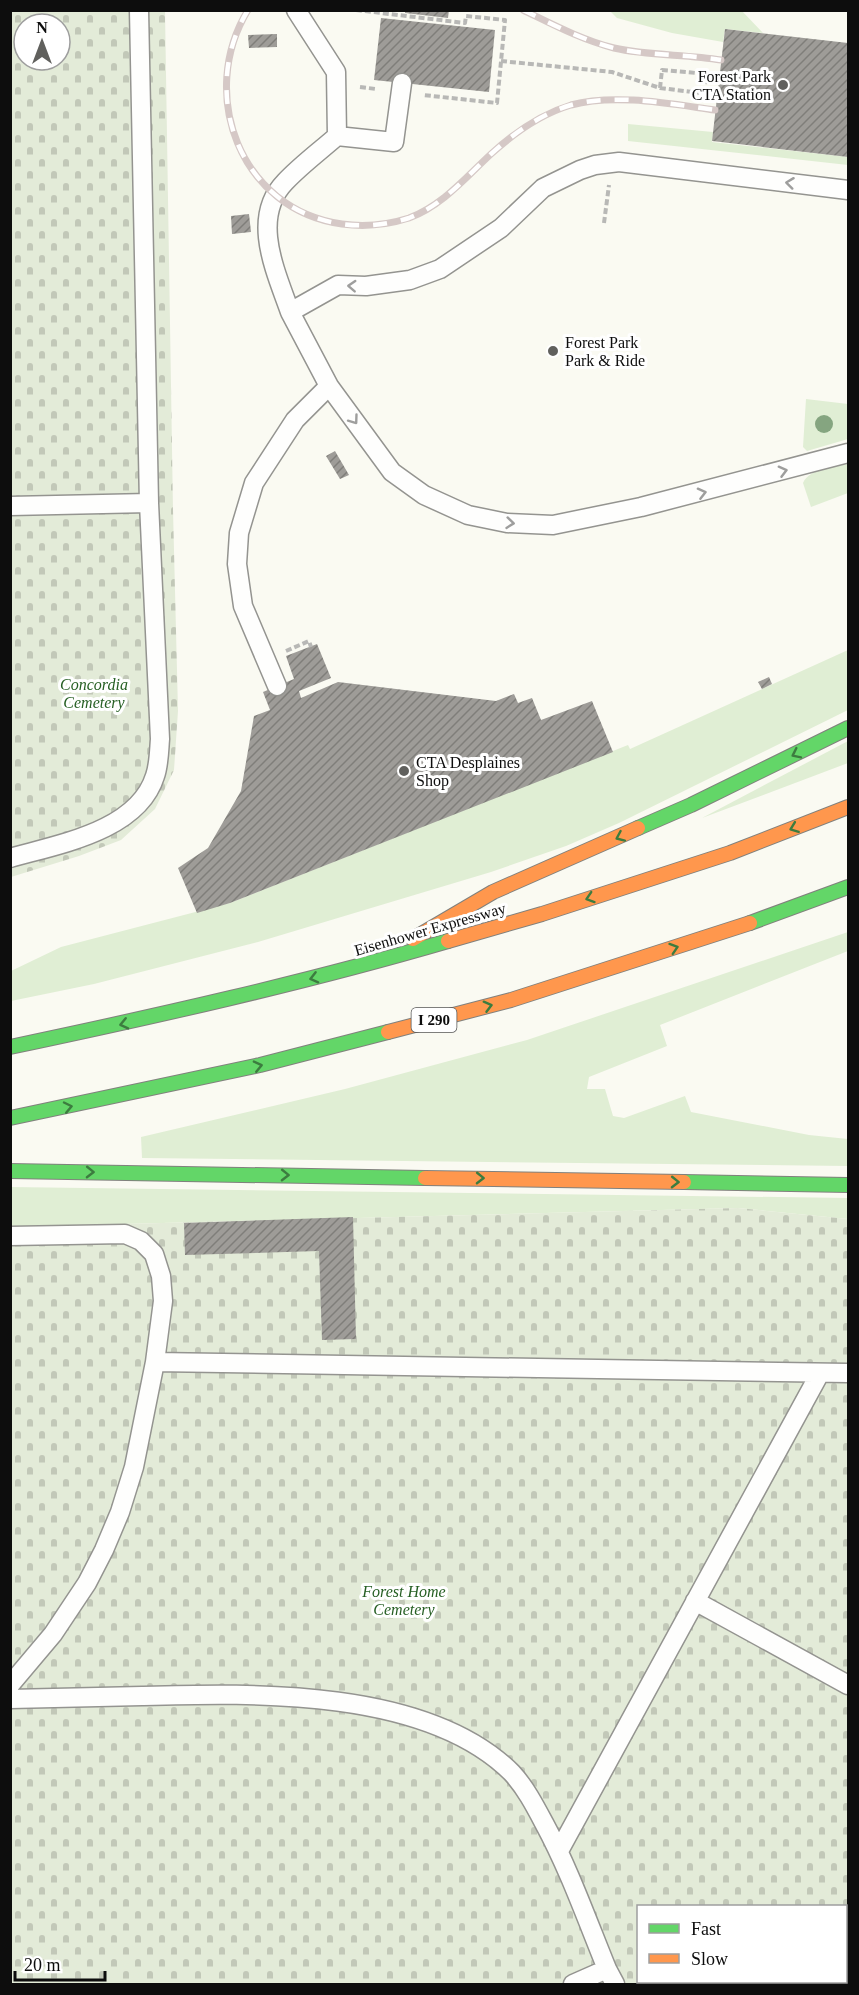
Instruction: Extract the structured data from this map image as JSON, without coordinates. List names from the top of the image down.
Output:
{
  "streets": {
    "highway": ["Eisenhower Expressway", "I 290"]
  },
  "parks": ["Concordia Cemetery", "Forest Home Cemetery"],
  "places": ["Forest Park CTA Station", "Forest Park Park & Ride", "CTA Desplaines Shop"],
  "legend": ["Fast", "Slow"],
  "scale_bar": "20 m",
  "north": "top"
}
